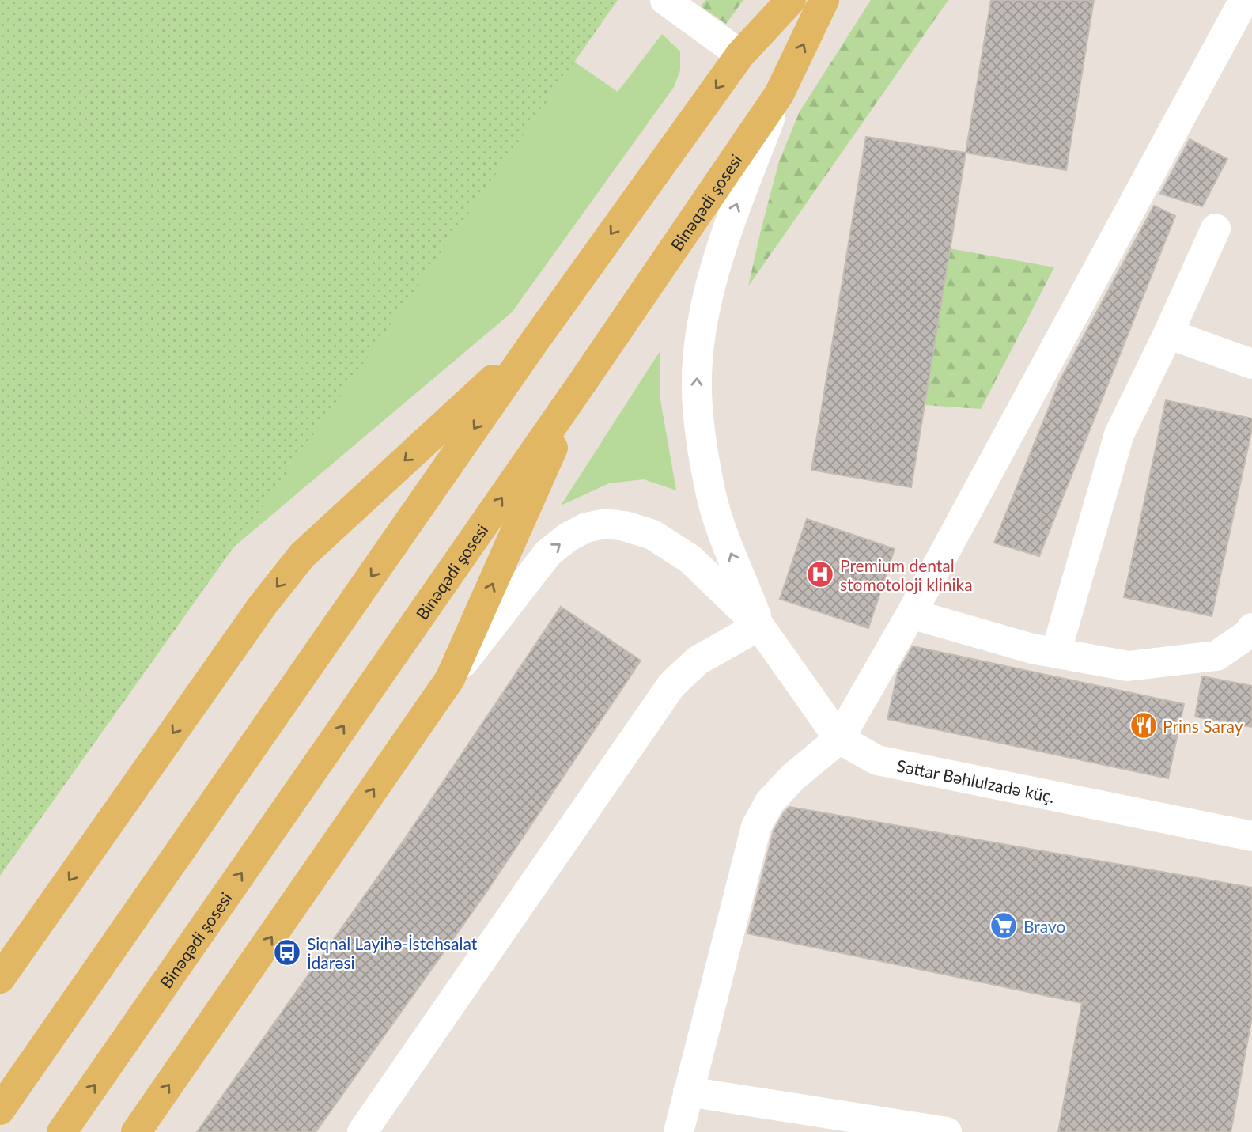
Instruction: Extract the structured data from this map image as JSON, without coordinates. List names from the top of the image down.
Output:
{
  "streets": {
    "main road": ["Binəqədi şosesi"],
    "street": ["Səttar Bəhlulzadə küç."]
  },
  "places": {
    "hospital": ["Premium dental stomotoloji klinika"],
    "restaurant": ["Prins Saray"],
    "supermarket": ["Bravo"],
    "bus stop": ["Siqnal Layihə-İstehsalat İdarəsi"]
  }
}
